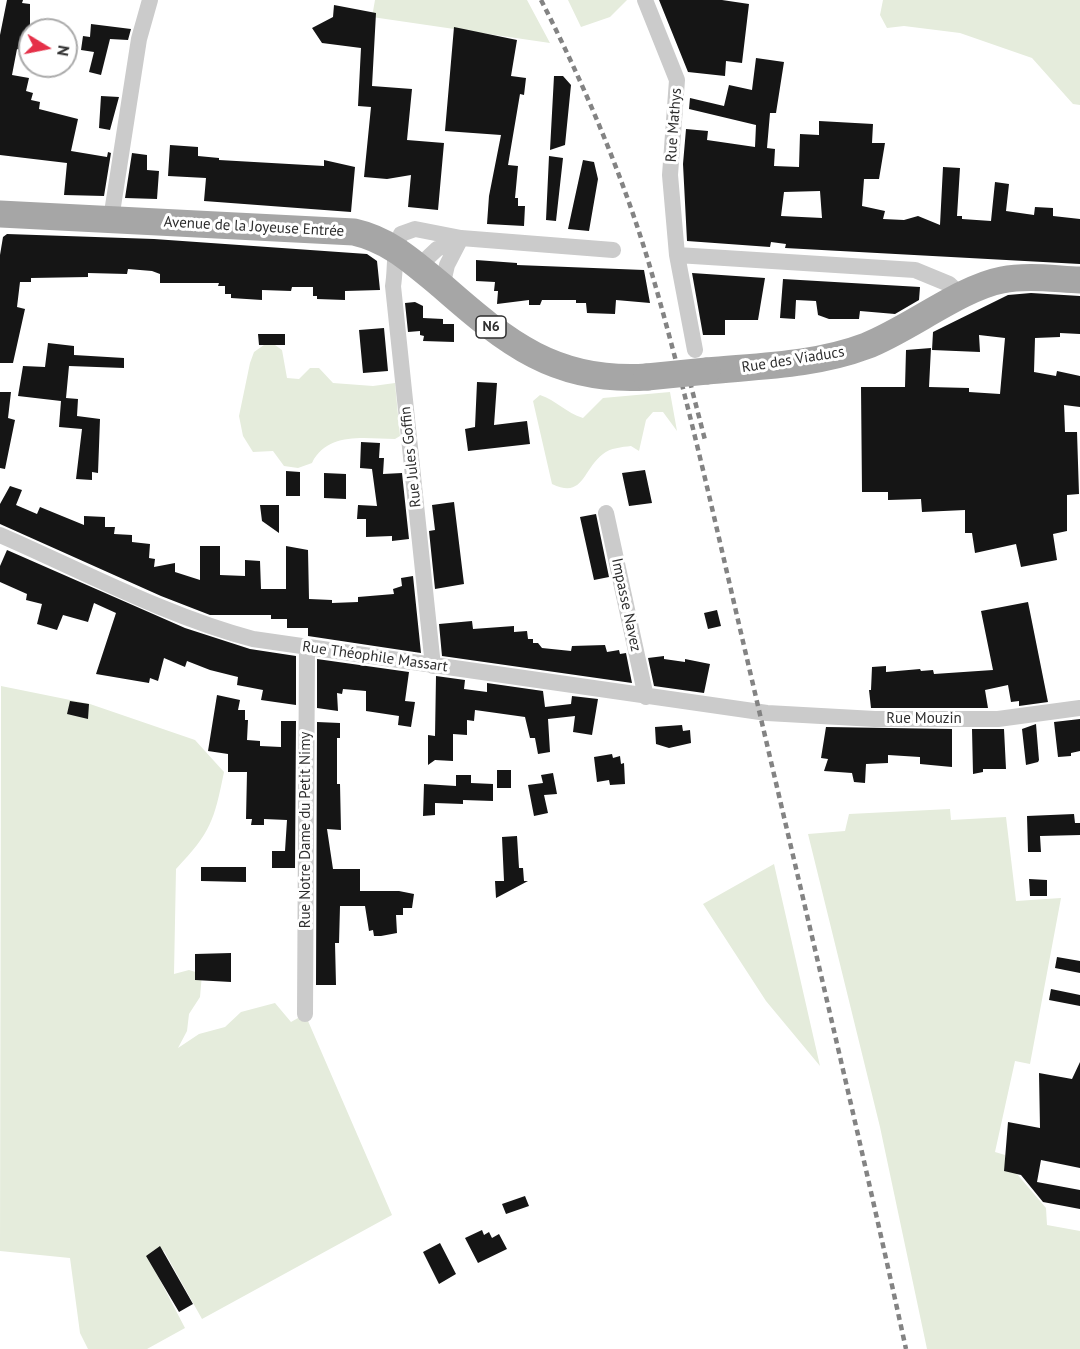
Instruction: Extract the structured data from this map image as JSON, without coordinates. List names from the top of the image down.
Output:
{
  "streets": {
    "main road": ["Avenue de la Joyeuse Entrée", "N6", "Rue des Viaducs"],
    "street": [
      "Rue Mathys",
      "Rue Jules Goffin",
      "Impasse Navez",
      "Rue Théophile Massart",
      "Rue Mouzin",
      "Rue Notre Dame du Petit Nimy"
    ]
  },
  "crossings": [
    ["Rue Mathys", "Rue des Viaducs"],
    ["Avenue de la Joyeuse Entrée", "N6"],
    ["Avenue de la Joyeuse Entrée", "Rue des Viaducs"],
    ["Avenue de la Joyeuse Entrée", "Rue Jules Goffin"],
    ["Rue Jules Goffin", "Rue Théophile Massart"],
    ["Impasse Navez", "Rue Théophile Massart"],
    ["Rue Théophile Massart", "Rue Mouzin"],
    ["Rue Théophile Massart", "Rue Notre Dame du Petit Nimy"]
  ],
  "north": "right"
}
